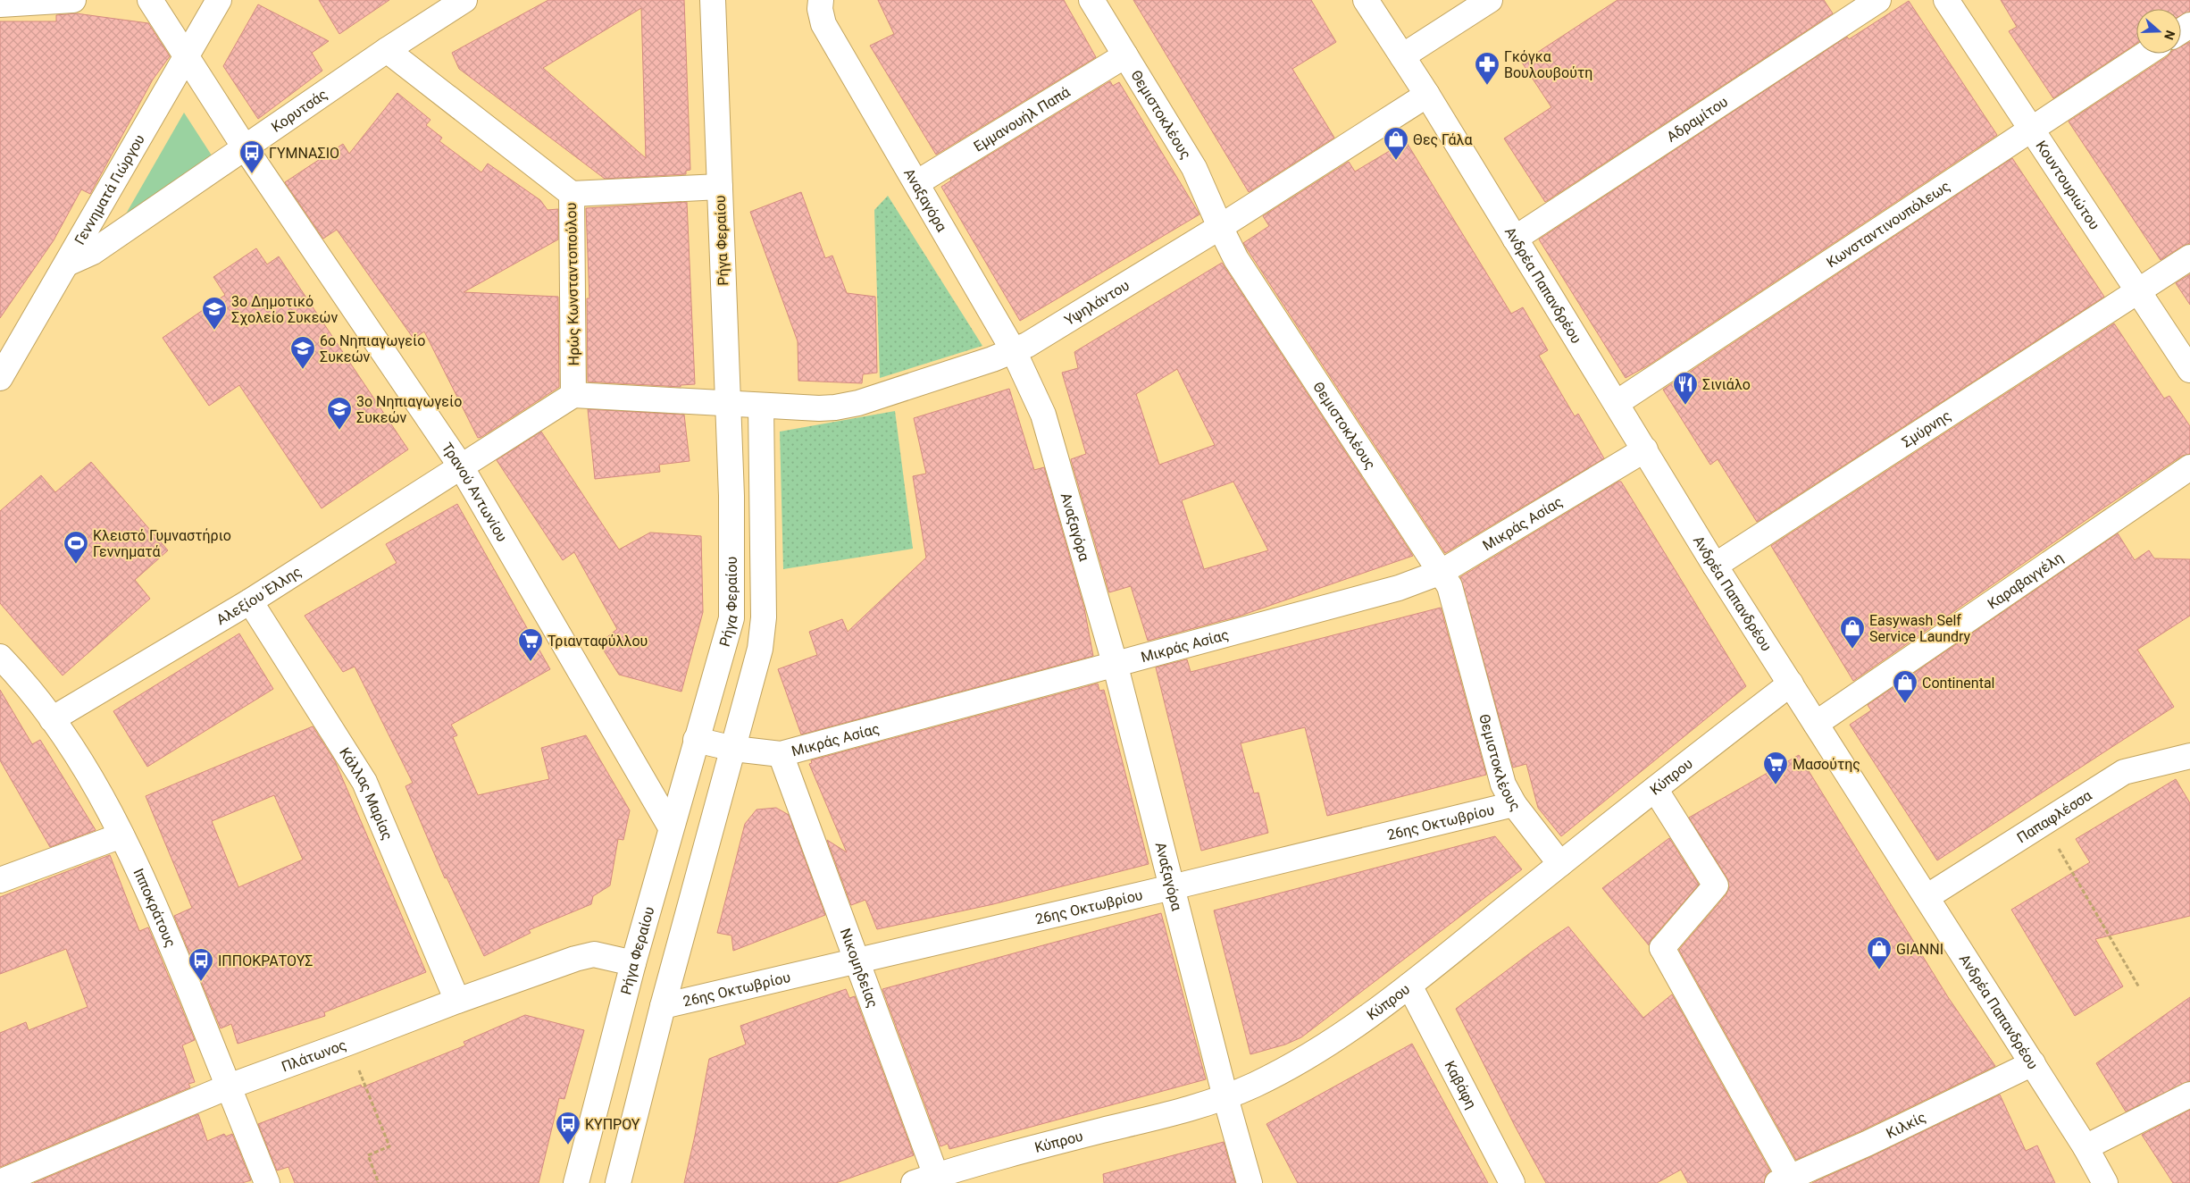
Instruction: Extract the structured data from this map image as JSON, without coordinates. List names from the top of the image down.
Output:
{
  "streets": {
    "street": [
      "Κορυτσάς",
      "Θεμιστοκλέους",
      "Αδραμίτου",
      "Εμμανουήλ Παπά",
      "Κουντουριώτου",
      "Γεννηματά Γιώργου",
      "Αναξαγόρα",
      "Κωνσταντινουπόλεως",
      "Ρήγα Φεραίου",
      "Ηρώς Κωνσταντοπούλου",
      "Ανδρέα Παπανδρέου",
      "Υψηλάντου",
      "Σμύρνης",
      "Τρανού Αντωνίου",
      "Μικράς Ασίας",
      "Καραβαγγέλη",
      "Αλεξίου Έλλης",
      "Κύπρου",
      "Κάλλας Μαρίας",
      "Παπαφλέσσα",
      "26ης Οκτωβρίου",
      "Ιπποκράτους",
      "Νικομηδείας",
      "Πλάτωνος",
      "Καβάφη",
      "Κιλκίς"
    ]
  },
  "crossings": [
    ["Κορυτσάς", "Γεννηματά Γιώργου"],
    ["Κορυτσάς", "Ηρώς Κωνσταντοπούλου"],
    ["Κορυτσάς", "Τρανού Αντωνίου"],
    ["Θεμιστοκλέους", "Εμμανουήλ Παπά"],
    ["Θεμιστοκλέους", "Υψηλάντου"],
    ["Θεμιστοκλέους", "Μικράς Ασίας"],
    ["Θεμιστοκλέους", "Κύπρου"],
    ["Θεμιστοκλέους", "26ης Οκτωβρίου"],
    ["Αδραμίτου", "Ανδρέα Παπανδρέου"],
    ["Εμμανουήλ Παπά", "Αναξαγόρα"],
    ["Κουντουριώτου", "Κωνσταντινουπόλεως"],
    ["Κουντουριώτου", "Σμύρνης"],
    ["Γεννηματά Γιώργου", "Τρανού Αντωνίου"],
    ["Αναξαγόρα", "Υψηλάντου"],
    ["Αναξαγόρα", "Μικράς Ασίας"],
    ["Αναξαγόρα", "Κύπρου"],
    ["Αναξαγόρα", "26ης Οκτωβρίου"],
    ["Κωνσταντινουπόλεως", "Ανδρέα Παπανδρέου"],
    ["Ρήγα Φεραίου", "Υψηλάντου"],
    ["Ρήγα Φεραίου", "Τρανού Αντωνίου"],
    ["Ρήγα Φεραίου", "Μικράς Ασίας"],
    ["Ρήγα Φεραίου", "Πλάτωνος"],
    ["Ηρώς Κωνσταντοπούλου", "Υψηλάντου"],
    ["Ανδρέα Παπανδρέου", "Υψηλάντου"],
    ["Ανδρέα Παπανδρέου", "Σμύρνης"],
    ["Ανδρέα Παπανδρέου", "Μικράς Ασίας"],
    ["Ανδρέα Παπανδρέου", "Καραβαγγέλη"],
    ["Ανδρέα Παπανδρέου", "Κύπρου"],
    ["Ανδρέα Παπανδρέου", "Παπαφλέσσα"],
    ["Ανδρέα Παπανδρέου", "Κιλκίς"],
    ["Τρανού Αντωνίου", "Αλεξίου Έλλης"],
    ["Μικράς Ασίας", "Νικομηδείας"],
    ["Αλεξίου Έλλης", "Κάλλας Μαρίας"],
    ["Αλεξίου Έλλης", "Ιπποκράτους"],
    ["Κύπρου", "Νικομηδείας"],
    ["Κύπρου", "Καβάφη"],
    ["Κάλλας Μαρίας", "Πλάτωνος"],
    ["26ης Οκτωβρίου", "Νικομηδείας"],
    ["Ιπποκράτους", "Πλάτωνος"]
  ],
  "places": {
    "pharmacy": ["Γκόγκα Βουλουβούτη"],
    "shop": [
      "Θες Γάλα",
      "Easywash Self Service Laundry",
      "Continental",
      "GIANNI"
    ],
    "bus stop": ["ΓΥΜΝΑΣΙΟ", "ΙΠΠΟΚΡΑΤΟΥΣ", "ΚΥΠΡΟΥ"],
    "school or university": ["3ο Δημοτικό Σχολείο Συκεών", "6ο Νηπιαγωγείο Συκεών", "3ο Νηπιαγωγείο Συκεών"],
    "restaurant": ["Σινιάλο"],
    "sports": ["Κλειστό Γυμναστήριο Γεννηματά"],
    "supermarket": ["Τριανταφύλλου", "Μασούτης"]
  },
  "north": "right"
}
